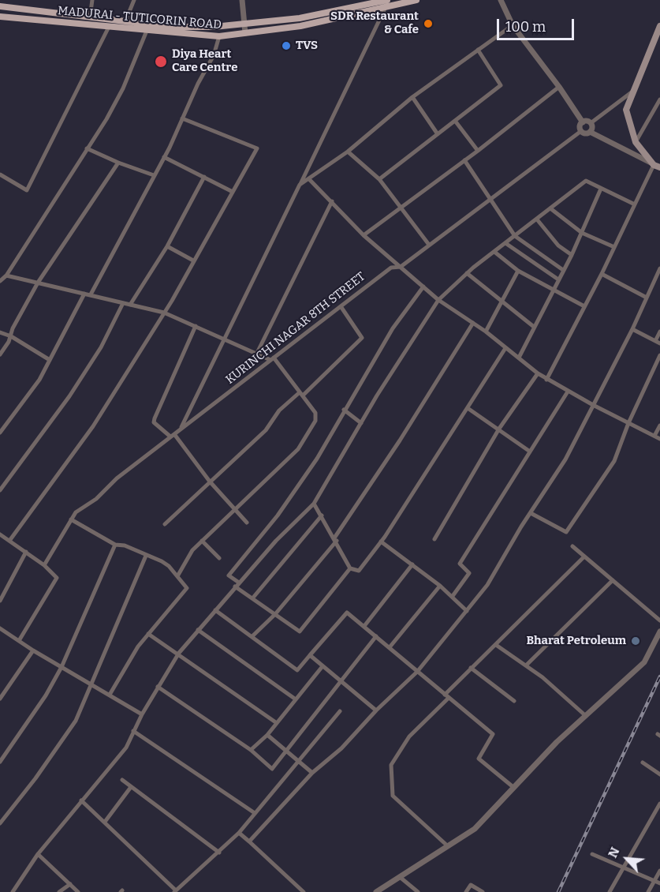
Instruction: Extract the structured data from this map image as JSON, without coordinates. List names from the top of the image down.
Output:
{
  "streets": {
    "main road": ["MADURAI - TUTICORIN ROAD"],
    "street": ["KURINCHI NAGAR 8TH STREET"]
  },
  "places": [
    "SDR Restaurant & Cafe",
    "TVS",
    "Diya Heart Care Centre",
    "Bharat Petroleum"
  ],
  "scale_bar": "100 m",
  "north": "top left"
}
